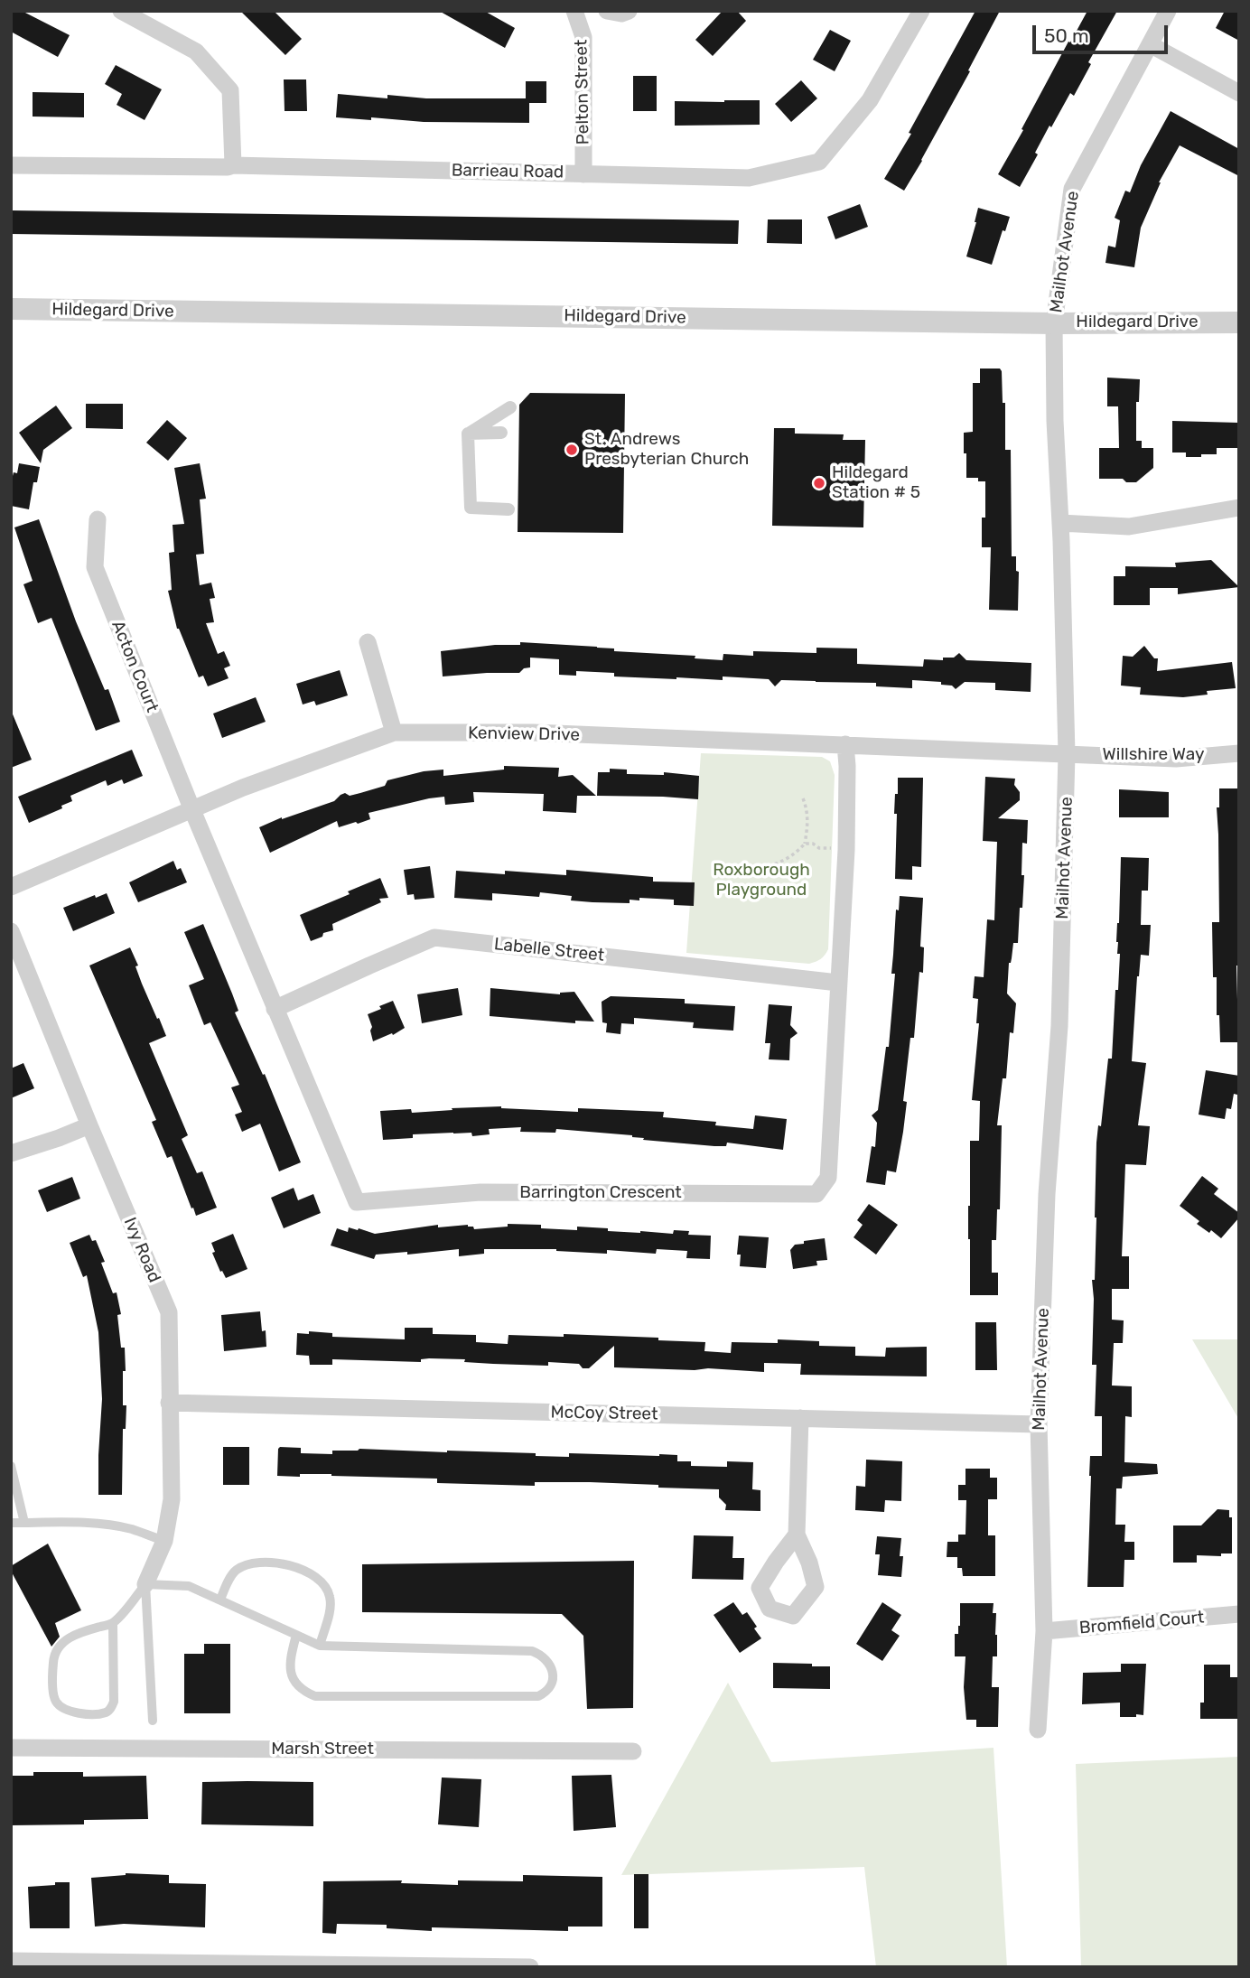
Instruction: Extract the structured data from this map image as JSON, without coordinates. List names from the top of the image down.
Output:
{
  "streets": {
    "street": [
      "Pelton Street",
      "Barrieau Road",
      "Mailhot Avenue",
      "Hildegard Drive",
      "Acton Court",
      "Kenview Drive",
      "Willshire Way",
      "Labelle Street",
      "Barrington Crescent",
      "Ivy Road",
      "McCoy Street",
      "Bromfield Court",
      "Marsh Street"
    ]
  },
  "crossings": [
    ["Pelton Street", "Barrieau Road"],
    ["Mailhot Avenue", "Hildegard Drive"],
    ["Mailhot Avenue", "Kenview Drive"],
    ["Mailhot Avenue", "Willshire Way"],
    ["Mailhot Avenue", "McCoy Street"],
    ["Mailhot Avenue", "Bromfield Court"],
    ["Acton Court", "Kenview Drive"],
    ["Acton Court", "Barrington Crescent"],
    ["Kenview Drive", "Willshire Way"],
    ["Kenview Drive", "Barrington Crescent"],
    ["Labelle Street", "Barrington Crescent"],
    ["Ivy Road", "McCoy Street"]
  ],
  "parks": ["Roxborough Playground"],
  "places": ["St. Andrews Presbyterian Church", "Hildegard Station # 5"],
  "scale_bar": "50 m"
}
